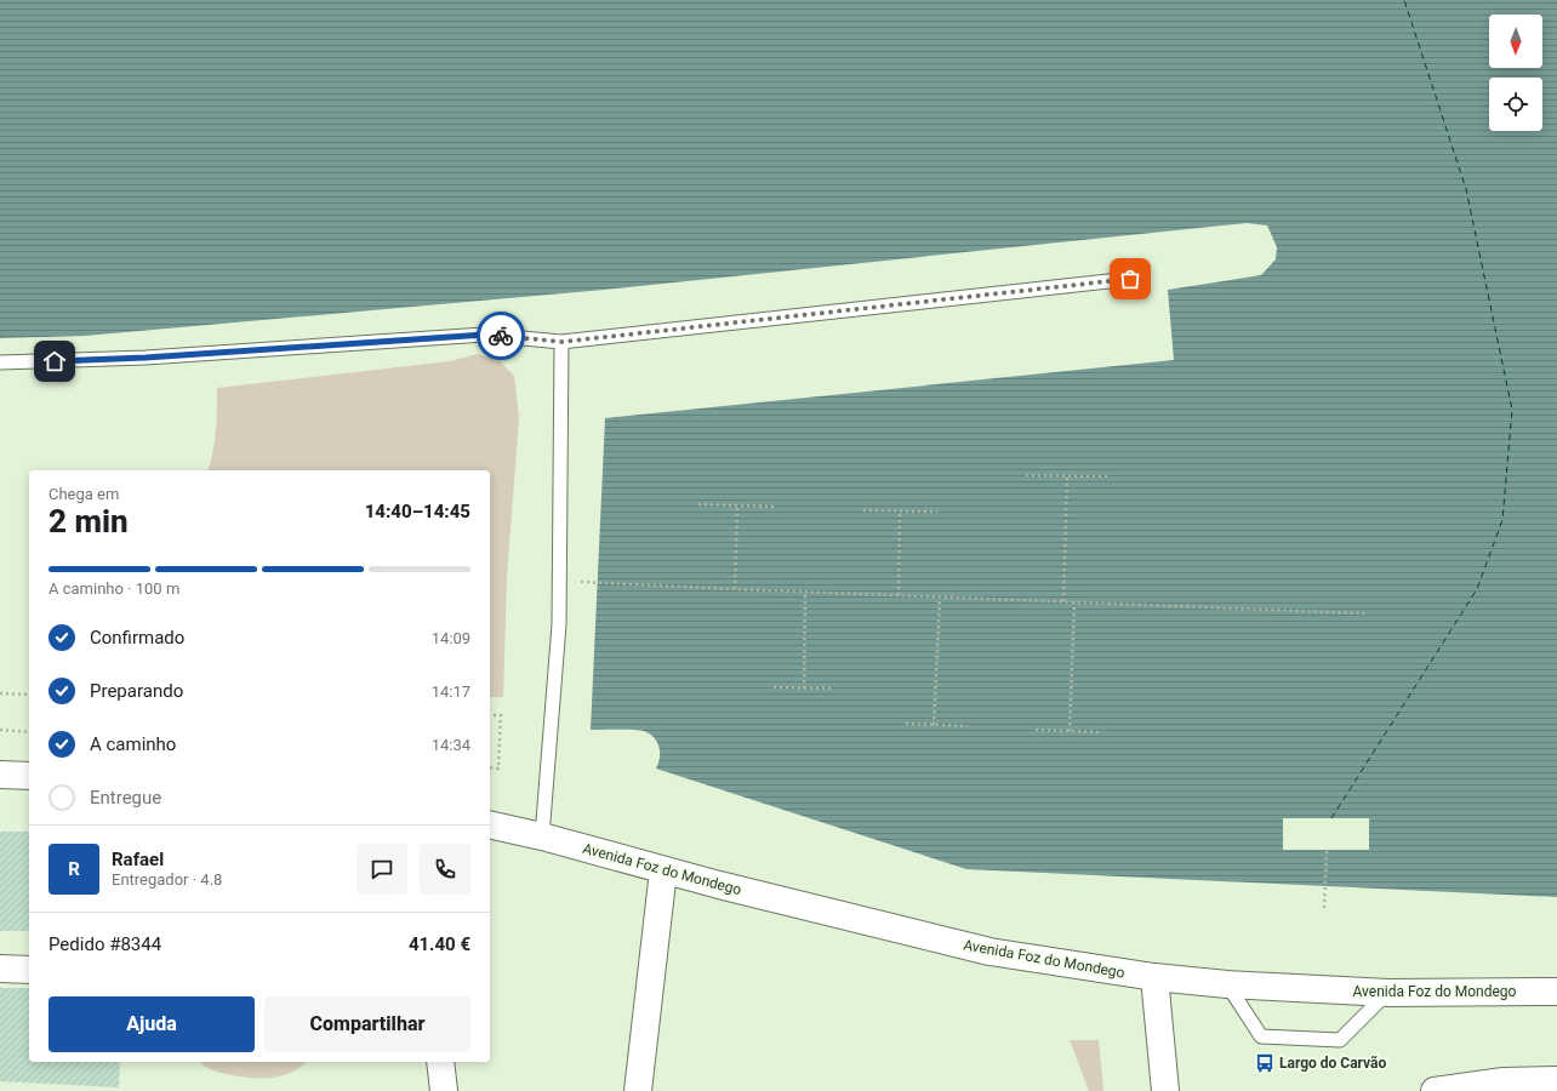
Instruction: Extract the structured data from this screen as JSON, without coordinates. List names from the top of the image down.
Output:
{
  "streets": {
    "main road": ["Avenida Foz do Mondego"]
  },
  "places": {
    "bus stop": ["Largo do Carvão"]
  },
  "north": "bottom",
  "page": {
    "heading": ["2 min", "Chega em", "14:40–14:45"],
    "panel": [
      "Rafael",
      "Entregador · 4.8",
      "Pedido #8344",
      "41.40 €"
    ],
    "bar": "A caminho · 100 m",
    "list": [
      ["Confirmado", "14:09"],
      ["Preparando", "14:17"],
      ["A caminho", "14:34"],
      "Entregue"
    ],
    "round": "R",
    "buttons": ["Ajuda", "Compartilhar"]
  }
}
